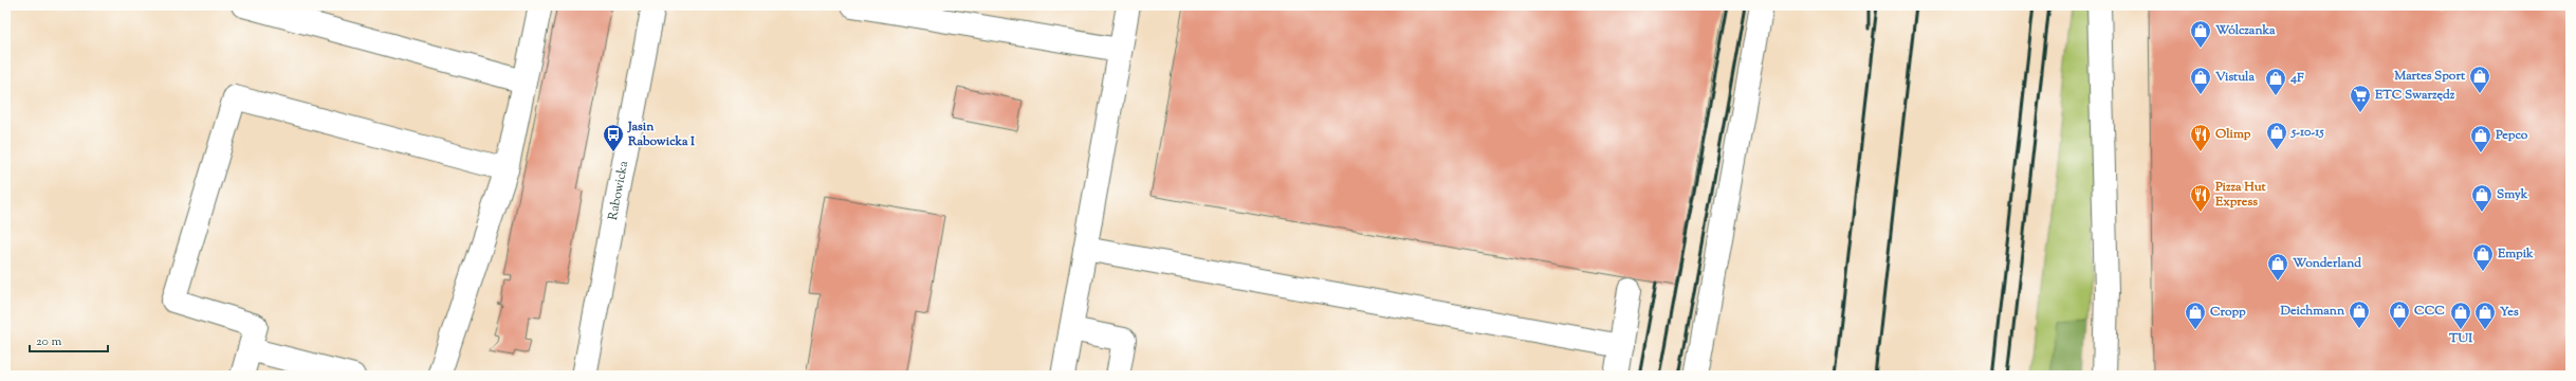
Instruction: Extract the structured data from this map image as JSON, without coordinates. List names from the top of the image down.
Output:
{
  "streets": {
    "street": ["Rabowicka"]
  },
  "places": {
    "shop": [
      "Wólczanka",
      "Martes Sport",
      "Vistula",
      "4F",
      "5-10-15",
      "Pepco",
      "Smyk",
      "Empik",
      "Wonderland",
      "Deichmann",
      "CCC",
      "Cropp",
      "TUI",
      "Yes"
    ],
    "supermarket": ["ETC Swarzędz"],
    "bus stop": ["Jasin Rabowicka I"],
    "restaurant": ["Olimp", "Pizza Hut Express"]
  },
  "scale_bar": "20 m"
}
